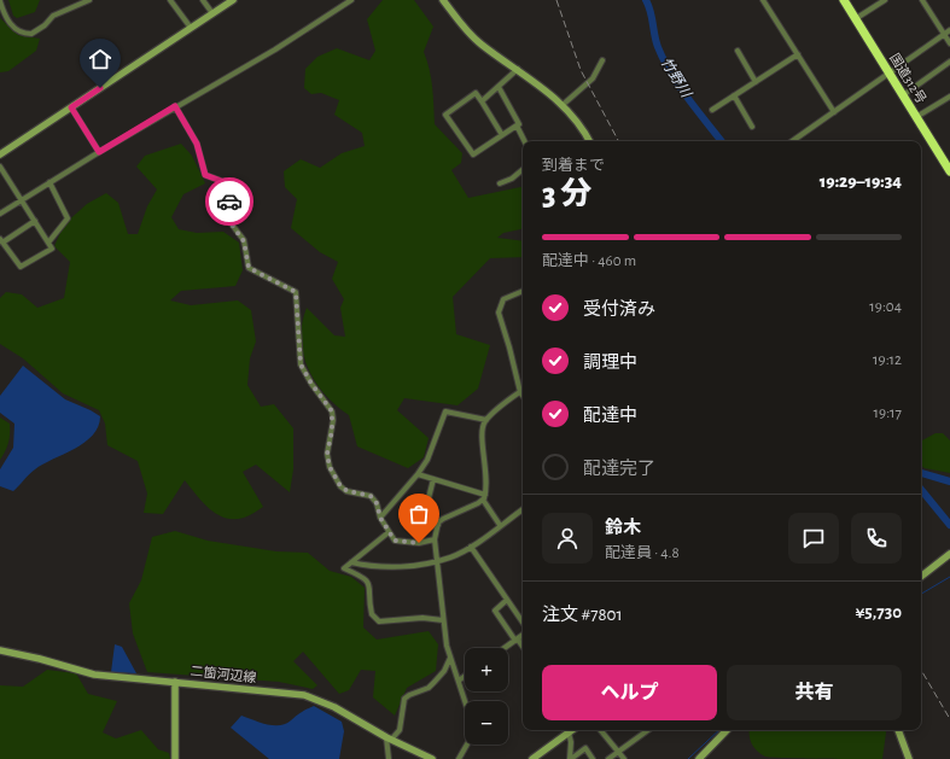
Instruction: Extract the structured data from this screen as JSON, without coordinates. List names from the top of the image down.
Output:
{
  "streets": {
    "highway": ["国道312号"],
    "street": ["二箇河辺線"]
  },
  "water": ["竹野川"],
  "page": {
    "heading": ["3 分", "到着まで", "19:29–19:34"],
    "panel": [
      "鈴木",
      "配達員 · 4.8",
      "注文 #7801",
      "¥5,730"
    ],
    "bar": "配達中 · 460 m",
    "list": [
      ["受付済み", "19:04"],
      ["調理中", "19:12"],
      ["配達中", "19:17"],
      "配達完了"
    ],
    "map_buttons": ["+", "−"],
    "buttons": ["ヘルプ", "共有"]
  }
}
